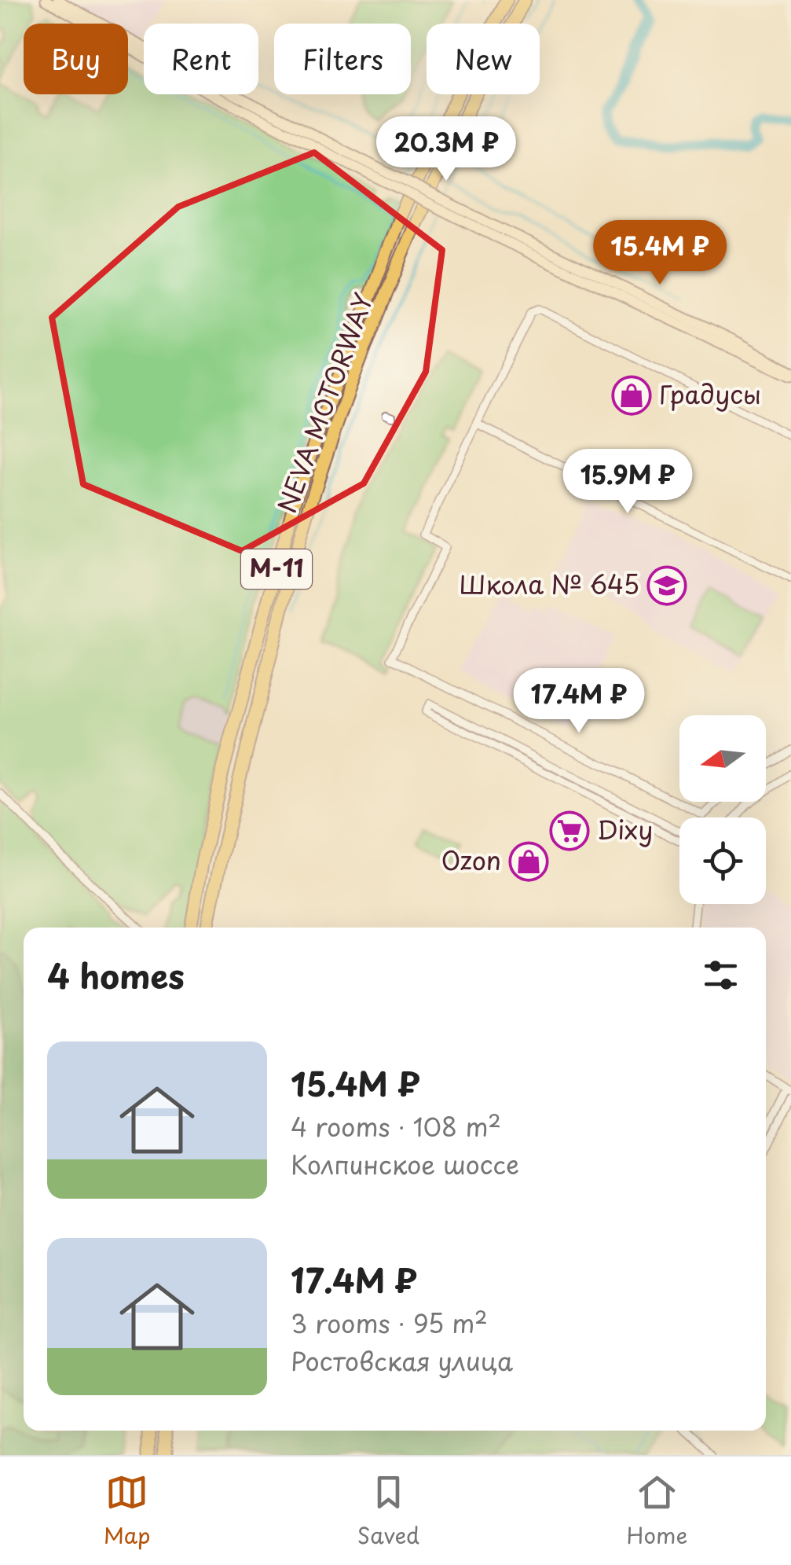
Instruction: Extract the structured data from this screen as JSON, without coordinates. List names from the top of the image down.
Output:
{
  "streets": {
    "highway": ["NEVA MOTORWAY", "М-11"]
  },
  "places": {
    "shop": ["Градусы", "Ozon"],
    "school or university": ["Школа № 645"],
    "supermarket": ["Dixy"]
  },
  "north": "left",
  "page": {
    "chip": [
      "Buy",
      "Rent",
      "Filters",
      "New"
    ],
    "price": [
      "20.3M ₽",
      "15.4M ₽",
      "15.9M ₽",
      "17.4M ₽"
    ],
    "heading": "4 homes",
    "list": [
      {
        "name": "15.4M ₽",
        "note": "4 rooms · 108 m² · Колпинское шоссе"
      },
      {
        "name": "17.4M ₽",
        "note": "3 rooms · 95 m² · Ростовская улица"
      }
    ],
    "tabs": ["Map", "Saved", "Home"]
  }
}
